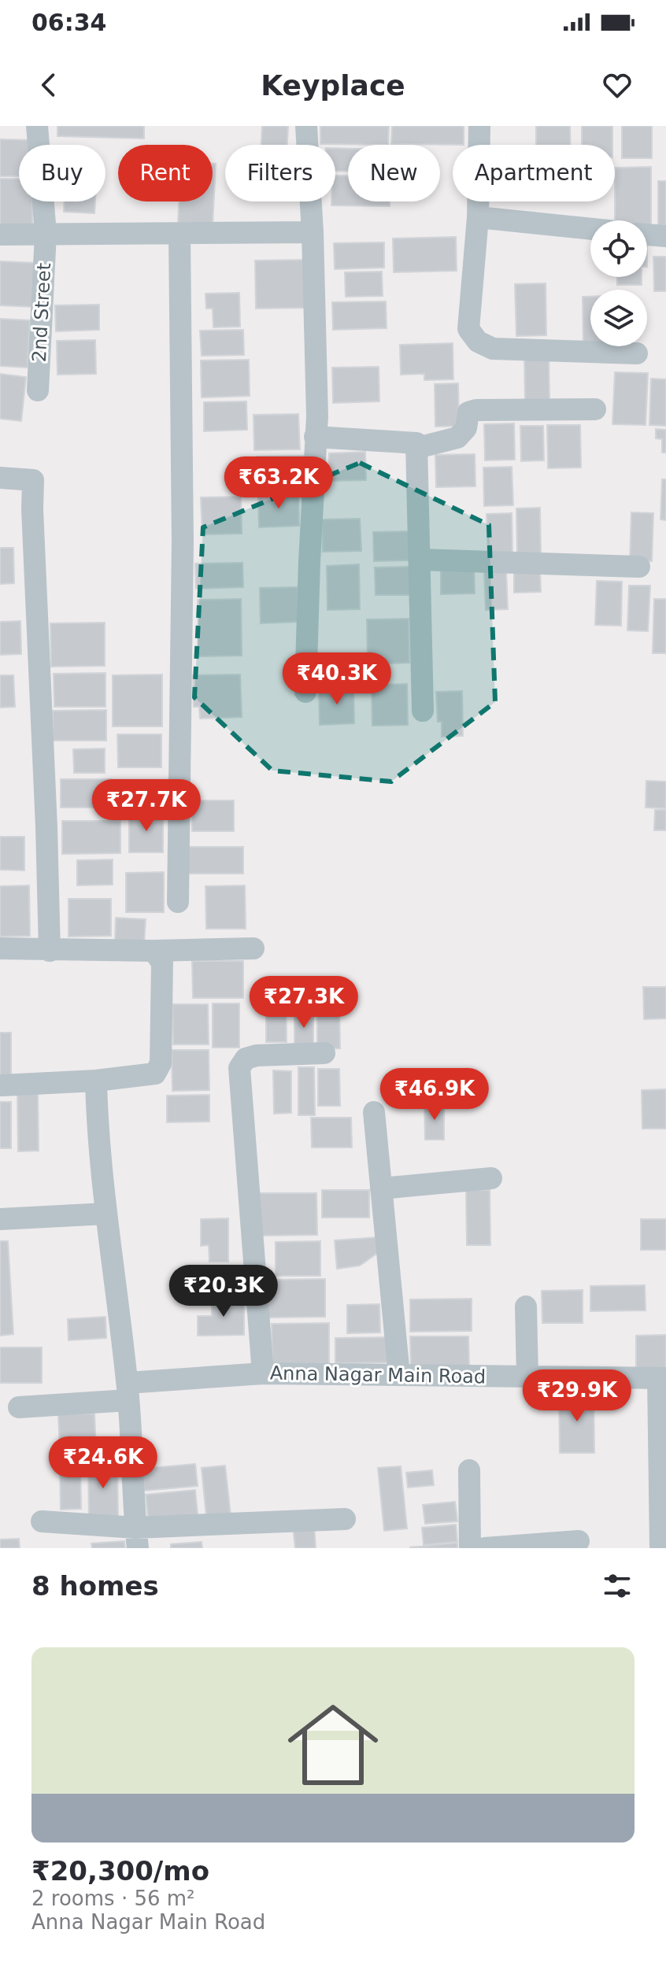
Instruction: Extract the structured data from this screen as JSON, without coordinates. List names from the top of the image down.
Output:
{
  "streets": {
    "street": ["2nd Street", "Anna Nagar Main Road"]
  },
  "page": {
    "status": "06:34",
    "header": "Keyplace",
    "chip": [
      "Buy",
      "Rent",
      "Filters",
      "New",
      "Apartment"
    ],
    "price": [
      "₹63.2K",
      "₹40.3K",
      "₹27.7K",
      "₹27.3K",
      "₹46.9K",
      "₹20.3K",
      "₹29.9K",
      "₹24.6K"
    ],
    "heading": "8 homes",
    "list": [
      {
        "name": "₹20,300/mo",
        "note": "2 rooms · 56 m² · Anna Nagar Main Road"
      }
    ]
  }
}
